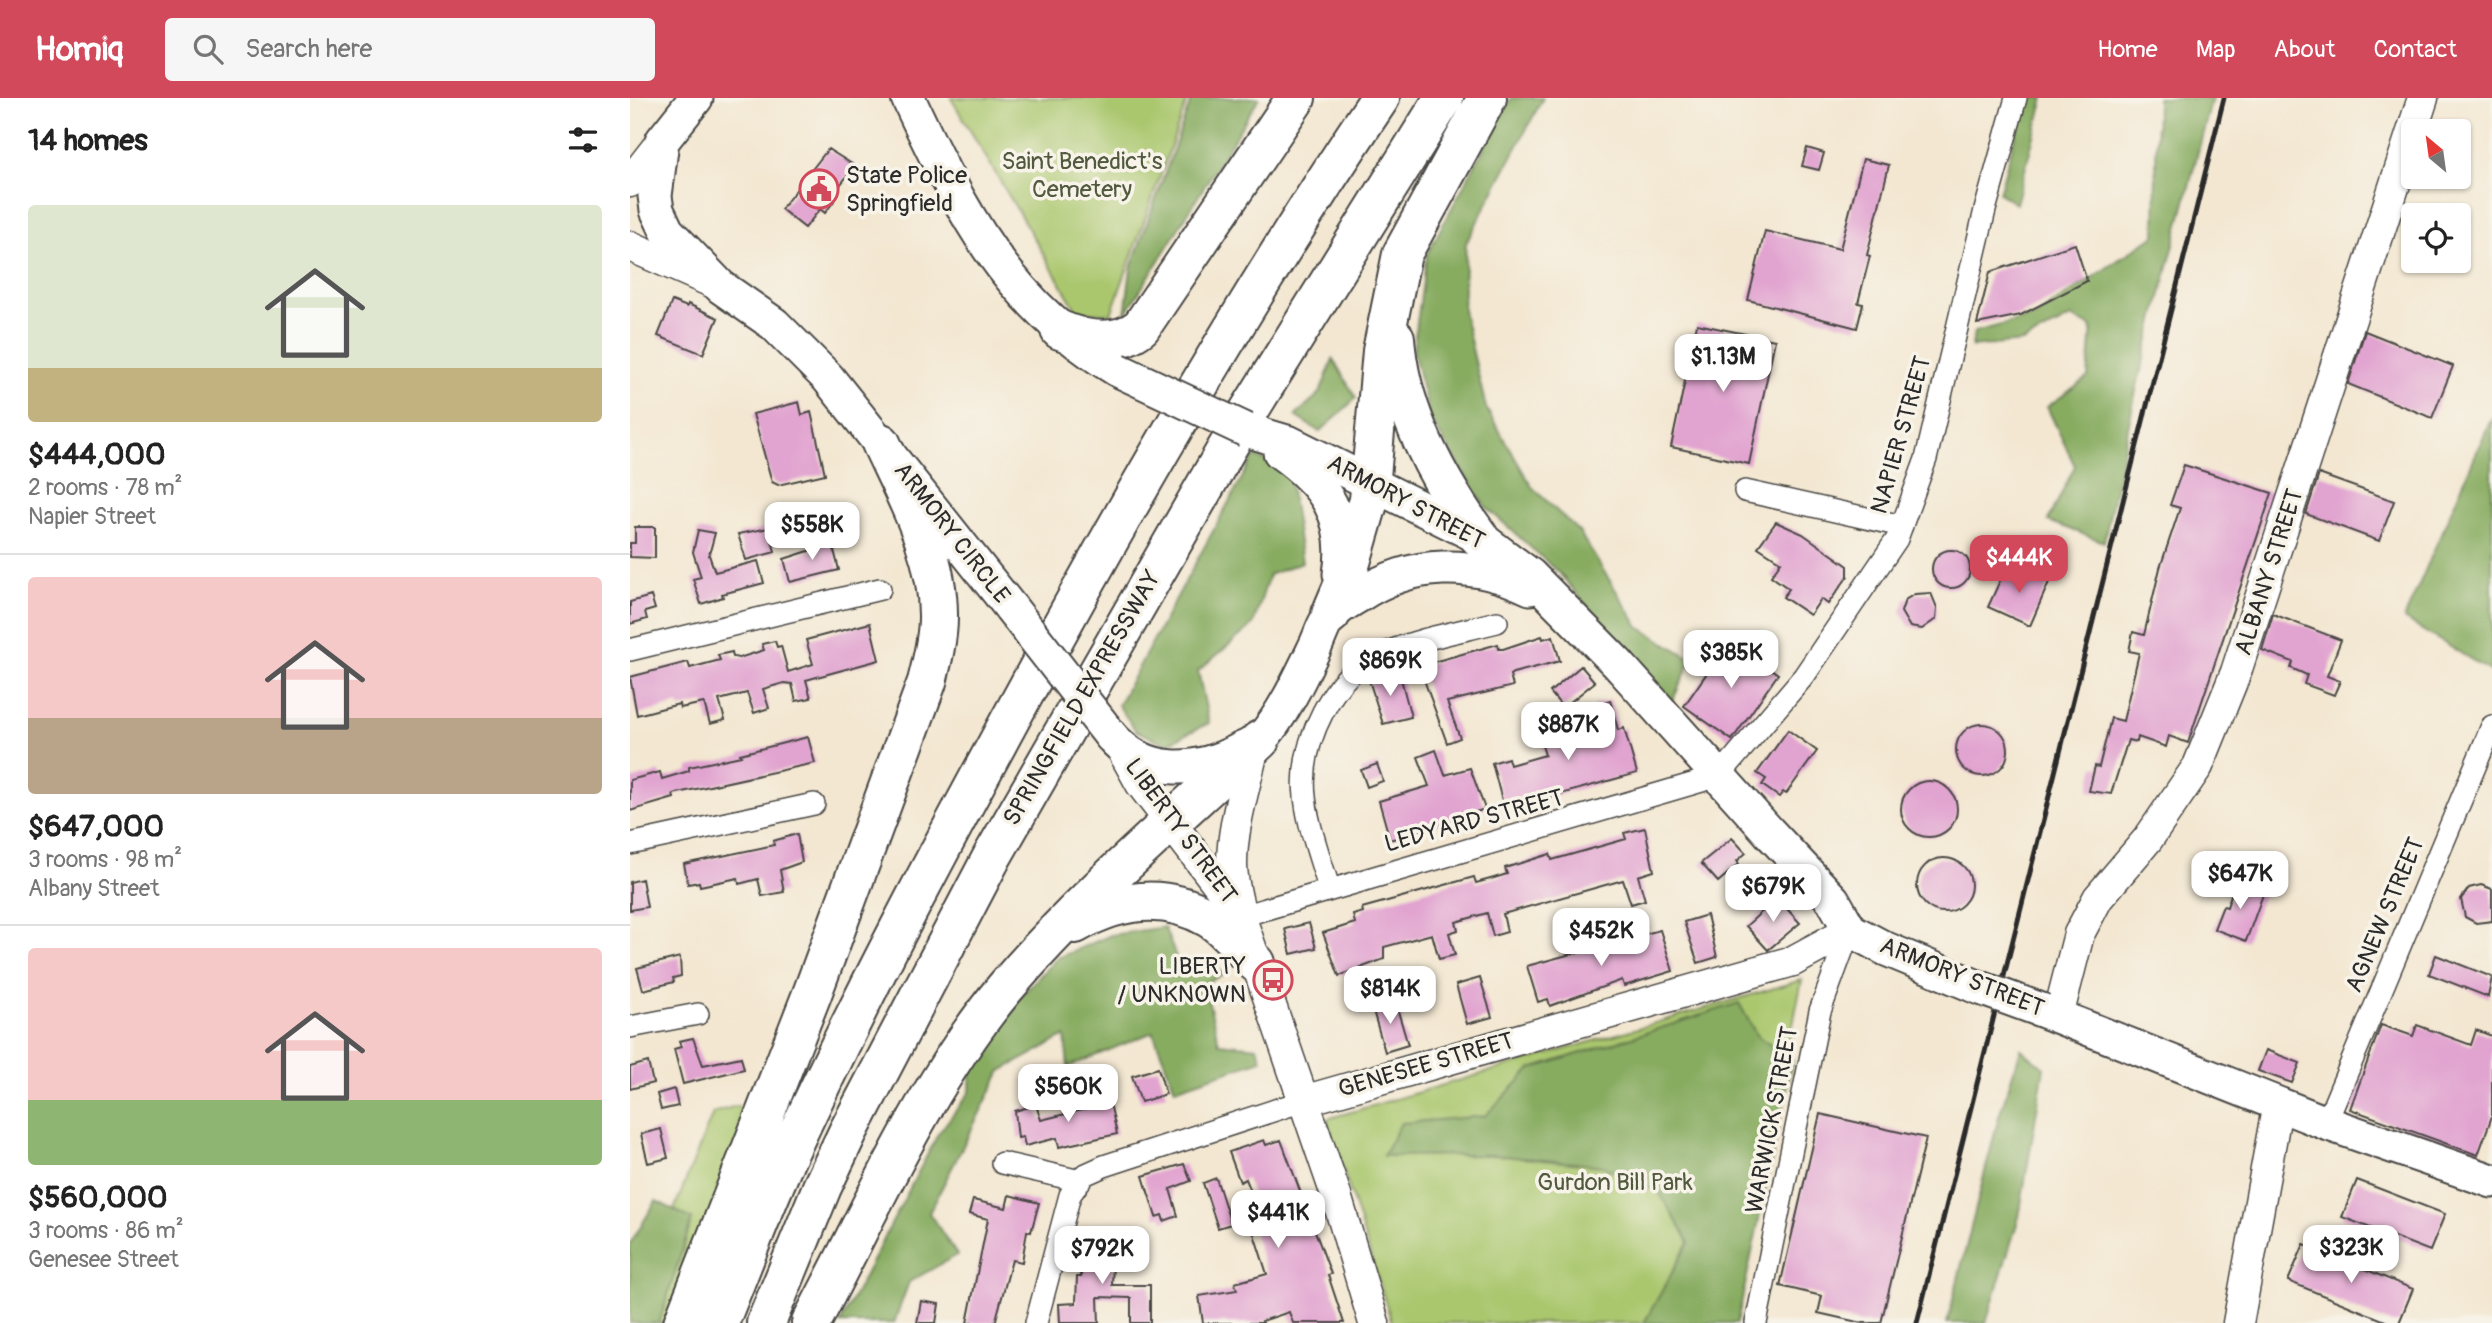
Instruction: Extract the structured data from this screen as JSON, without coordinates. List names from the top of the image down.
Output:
{
  "streets": {
    "highway": ["SPRINGFIELD EXPRESSWAY"],
    "main road": [
      "ARMORY STREET",
      "ARMORY CIRCLE",
      "ALBANY STREET",
      "LIBERTY STREET",
      "GENESEE STREET"
    ],
    "street": [
      "NAPIER STREET",
      "LEDYARD STREET",
      "AGNEW STREET",
      "WARWICK STREET"
    ]
  },
  "crossings": [
    ["NAPIER STREET", "ARMORY STREET"],
    ["NAPIER STREET", "LEDYARD STREET"],
    ["ARMORY STREET", "ALBANY STREET"],
    ["ARMORY STREET", "LEDYARD STREET"],
    ["ARMORY STREET", "AGNEW STREET"],
    ["ARMORY STREET", "GENESEE STREET"],
    ["ARMORY STREET", "WARWICK STREET"],
    ["ARMORY CIRCLE", "LIBERTY STREET"],
    ["LEDYARD STREET", "LIBERTY STREET"],
    ["LIBERTY STREET", "GENESEE STREET"],
    ["GENESEE STREET", "WARWICK STREET"]
  ],
  "parks": ["Saint Benedict's Cemetery", "Gurdon Bill Park"],
  "places": {
    "public building": ["State Police Springfield"],
    "bus stop": ["LIBERTY / UNKNOWN"]
  },
  "north": "top left",
  "page": {
    "header": "Homiq",
    "search": "Search here",
    "nav": [
      "Home",
      "Map",
      "About",
      "Contact"
    ],
    "heading": "14 homes",
    "list": [
      {
        "name": "$444,000",
        "note": "2 rooms · 78 m² · Napier Street"
      },
      {
        "name": "$647,000",
        "note": "3 rooms · 98 m² · Albany Street"
      },
      {
        "name": "$560,000",
        "note": "3 rooms · 86 m² · Genesee Street"
      }
    ],
    "price": [
      "$1.13M",
      "$558K",
      "$444K",
      "$385K",
      "$869K",
      "$887K",
      "$647K",
      "$679K",
      "$452K",
      "$814K",
      "$560K",
      "$441K",
      "$323K",
      "$792K"
    ]
  }
}
